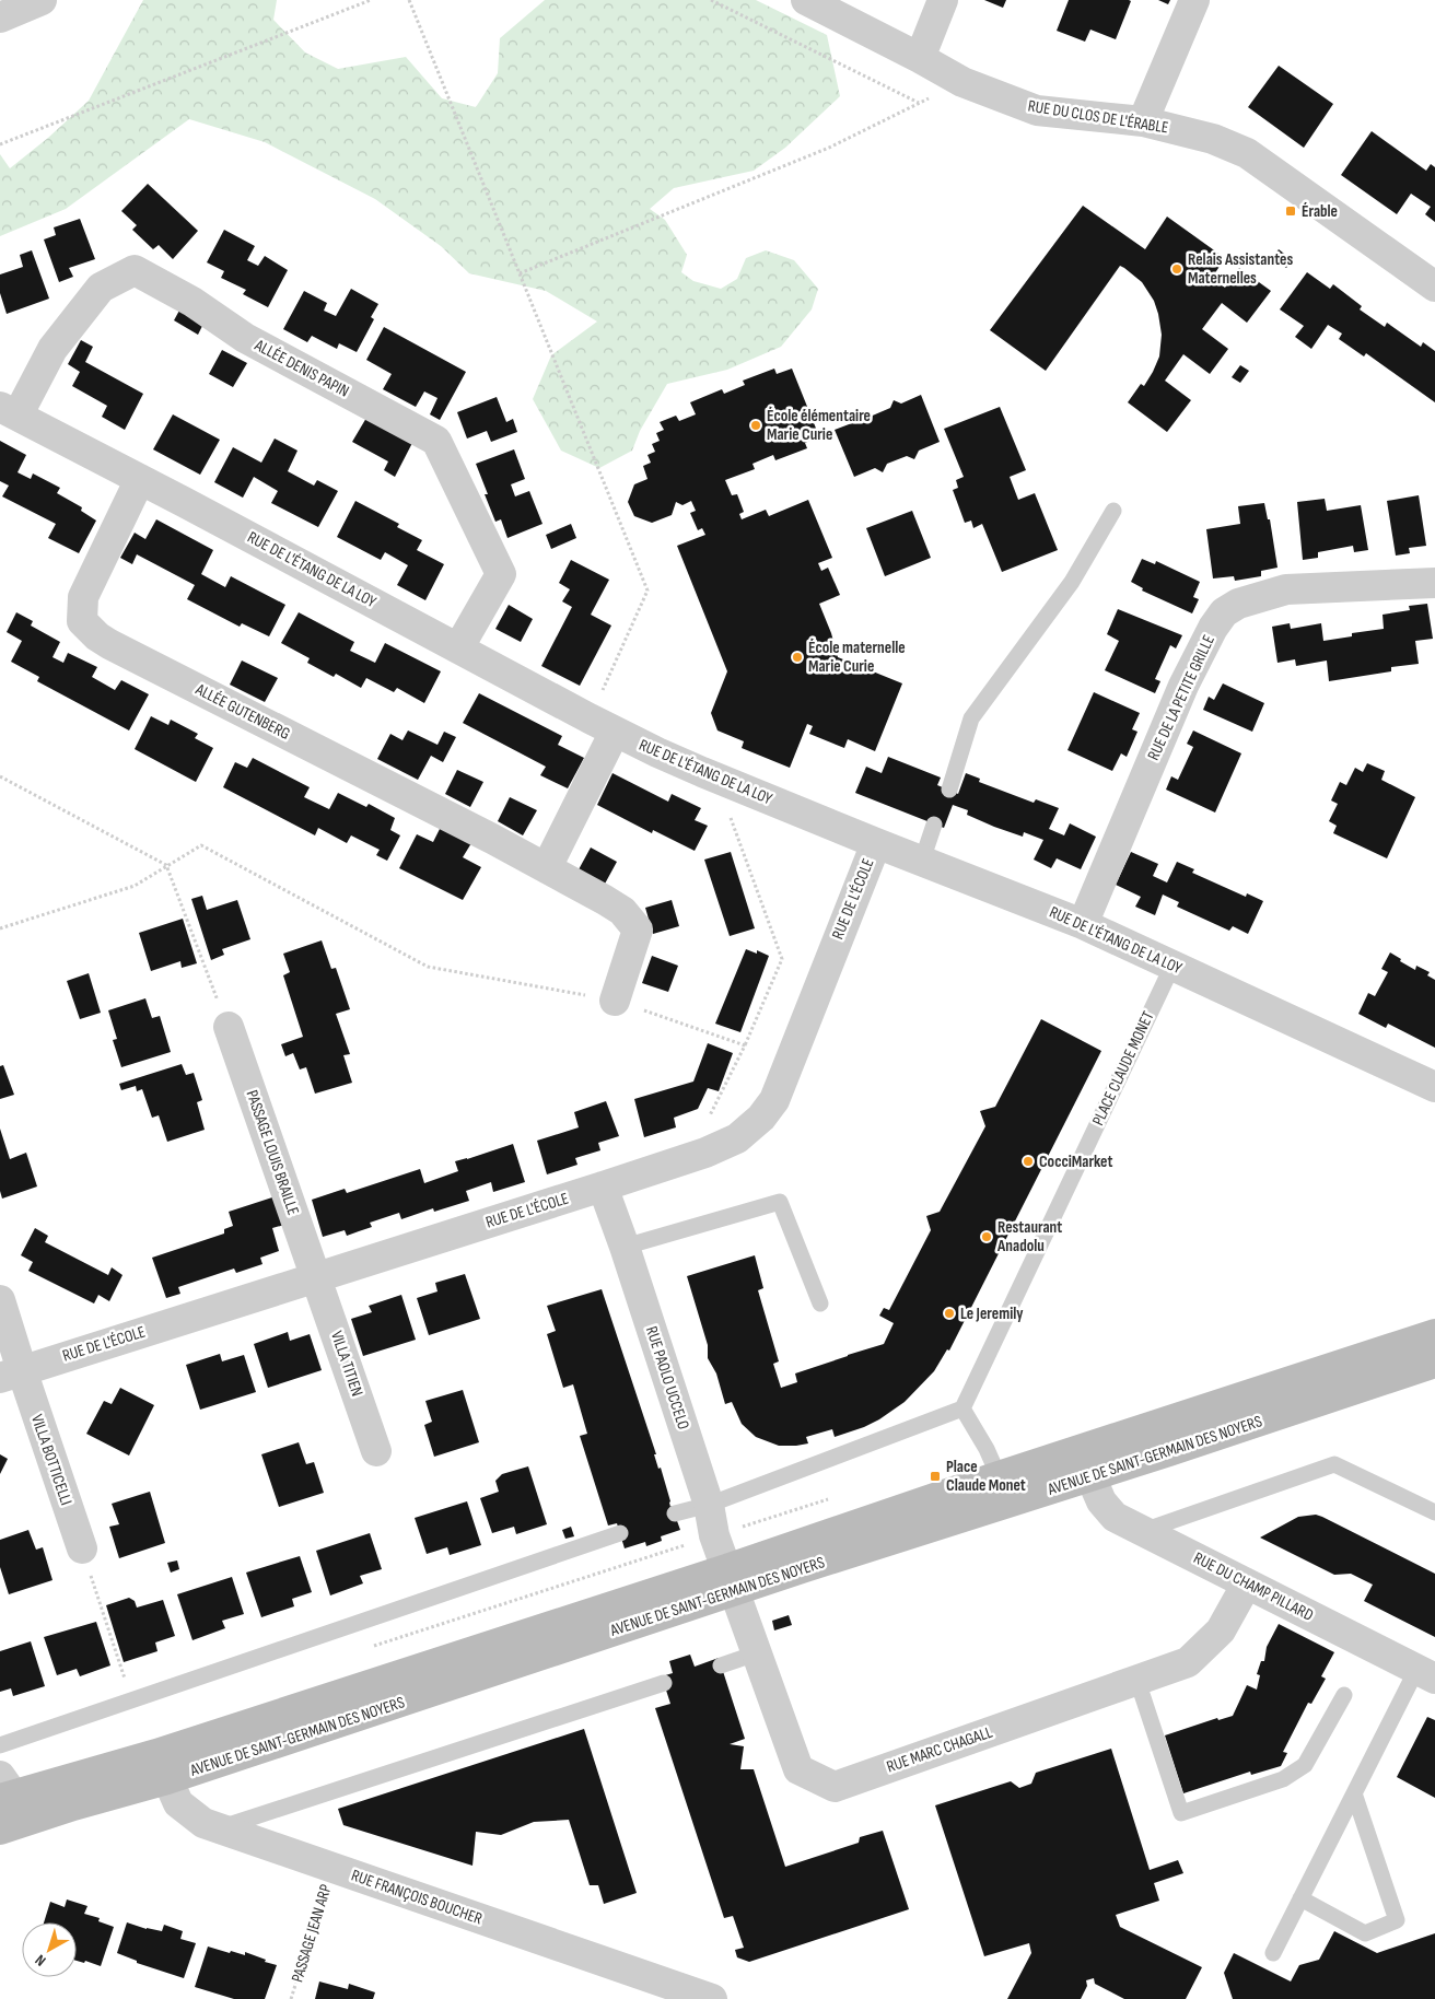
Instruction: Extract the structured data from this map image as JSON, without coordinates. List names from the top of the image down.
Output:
{
  "streets": {
    "main road": ["AVENUE DE SAINT-GERMAIN DES NOYERS"],
    "street": [
      "RUE DU CLOS DE L'ÉRABLE",
      "ALLÉE DENIS PAPIN",
      "RUE DE L'ÉTANG DE LA LOY",
      "RUE DE LA PETITE GRILLE",
      "ALLÉE GUTENBERG",
      "RUE DE L'ÉCOLE",
      "PASSAGE LOUIS BRAILLE",
      "VILLA TITIEN",
      "RUE PAOLO UCCELO",
      "VILLA BOTTICELLI",
      "RUE DU CHAMP PILLARD",
      "RUE MARC CHAGALL",
      "RUE FRANÇOIS BOUCHER"
    ],
    "lane": ["PLACE CLAUDE MONET"],
    "path": ["PASSAGE JEAN ARP"]
  },
  "crossings": [
    ["ALLÉE DENIS PAPIN", "RUE DE L'ÉTANG DE LA LOY"],
    ["RUE DE L'ÉTANG DE LA LOY", "RUE DE LA PETITE GRILLE"],
    ["RUE DE L'ÉTANG DE LA LOY", "ALLÉE GUTENBERG"],
    ["RUE DE L'ÉTANG DE LA LOY", "RUE DE L'ÉCOLE"],
    ["RUE DE L'ÉTANG DE LA LOY", "PLACE CLAUDE MONET"],
    ["RUE DE L'ÉCOLE", "PASSAGE LOUIS BRAILLE"],
    ["RUE DE L'ÉCOLE", "VILLA TITIEN"],
    ["RUE DE L'ÉCOLE", "RUE PAOLO UCCELO"],
    ["RUE DE L'ÉCOLE", "VILLA BOTTICELLI"],
    ["PASSAGE LOUIS BRAILLE", "VILLA TITIEN"],
    ["RUE PAOLO UCCELO", "AVENUE DE SAINT-GERMAIN DES NOYERS"],
    ["RUE PAOLO UCCELO", "RUE MARC CHAGALL"],
    ["AVENUE DE SAINT-GERMAIN DES NOYERS", "RUE DU CHAMP PILLARD"],
    ["AVENUE DE SAINT-GERMAIN DES NOYERS", "RUE MARC CHAGALL"],
    ["AVENUE DE SAINT-GERMAIN DES NOYERS", "RUE FRANÇOIS BOUCHER"],
    ["RUE DU CHAMP PILLARD", "RUE MARC CHAGALL"],
    ["RUE FRANÇOIS BOUCHER", "PASSAGE JEAN ARP"]
  ],
  "places": {
    "transit": ["Érable", "Place Claude Monet"],
    "other": [
      "Relais Assistantes Maternelles",
      "École élémentaire Marie Curie",
      "École maternelle Marie Curie",
      "CocciMarket",
      "Restaurant Anadolu",
      "Le Jeremily"
    ]
  },
  "north": "bottom left"
}
